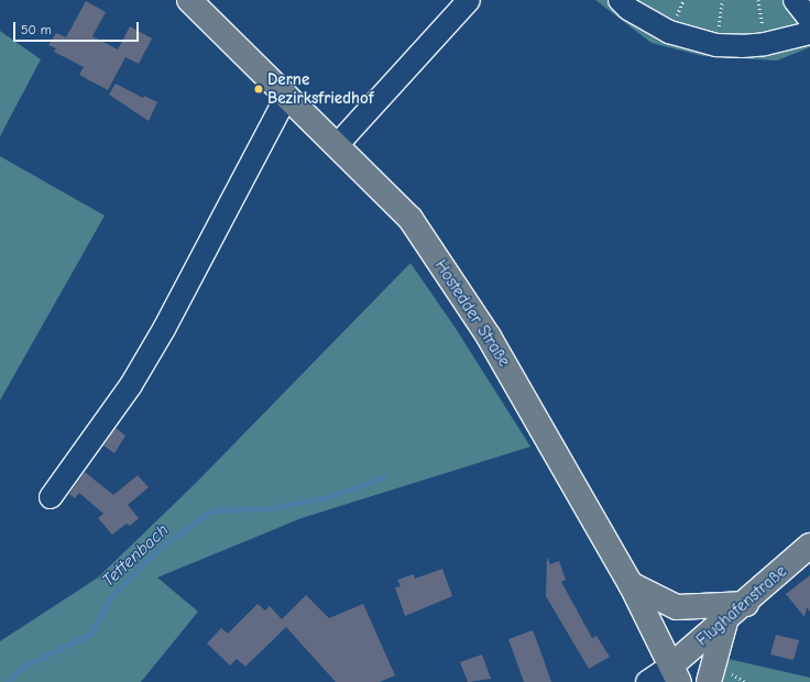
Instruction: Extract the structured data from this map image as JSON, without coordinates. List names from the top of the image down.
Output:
{
  "streets": {
    "main road": ["Hostedder Straße", "Flughafenstraße"]
  },
  "crossings": [
    ["Hostedder Straße", "Flughafenstraße"]
  ],
  "water": ["Tettenbach"],
  "places": ["Derne Bezirksfriedhof"],
  "scale_bar": "50 m"
}
